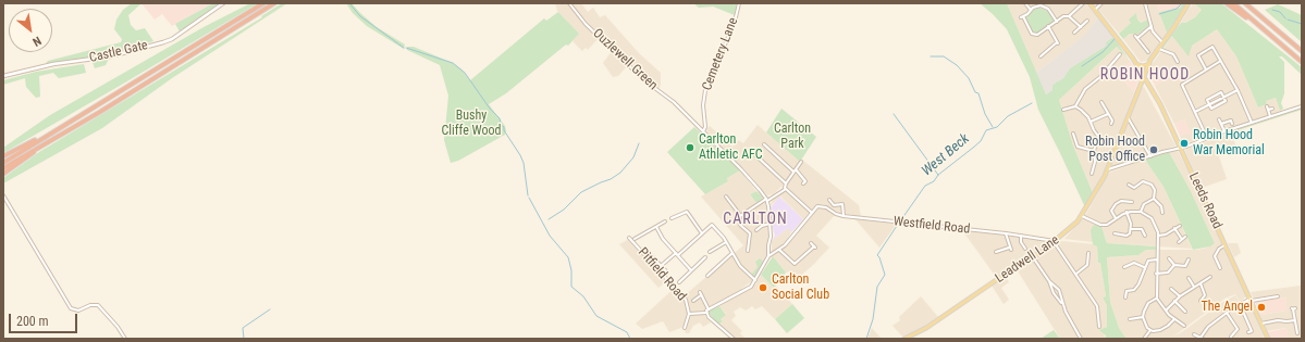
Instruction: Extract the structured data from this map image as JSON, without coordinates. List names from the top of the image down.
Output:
{
  "streets": {
    "main road": ["Castle Gate", "Leeds Road", "Leadwell Lane"],
    "street": [
      "Cemetery Lane",
      "Ouzlewell Green",
      "Westfield Road",
      "Pitfield Road"
    ]
  },
  "crossings": [
    ["Cemetery Lane", "Ouzlewell Green"],
    ["Leeds Road", "Leadwell Lane"],
    ["Westfield Road", "Leadwell Lane"]
  ],
  "districts": ["ROBIN HOOD", "CARLTON"],
  "water": ["West Beck"],
  "parks": ["Bushy Cliffe Wood", "Carlton Park"],
  "places": [
    "Robin Hood War Memorial",
    "Carlton Athletic AFC",
    "Robin Hood Post Office",
    "Carlton Social Club",
    "The Angel"
  ],
  "scale_bar": "200 m",
  "north": "bottom right"
}
